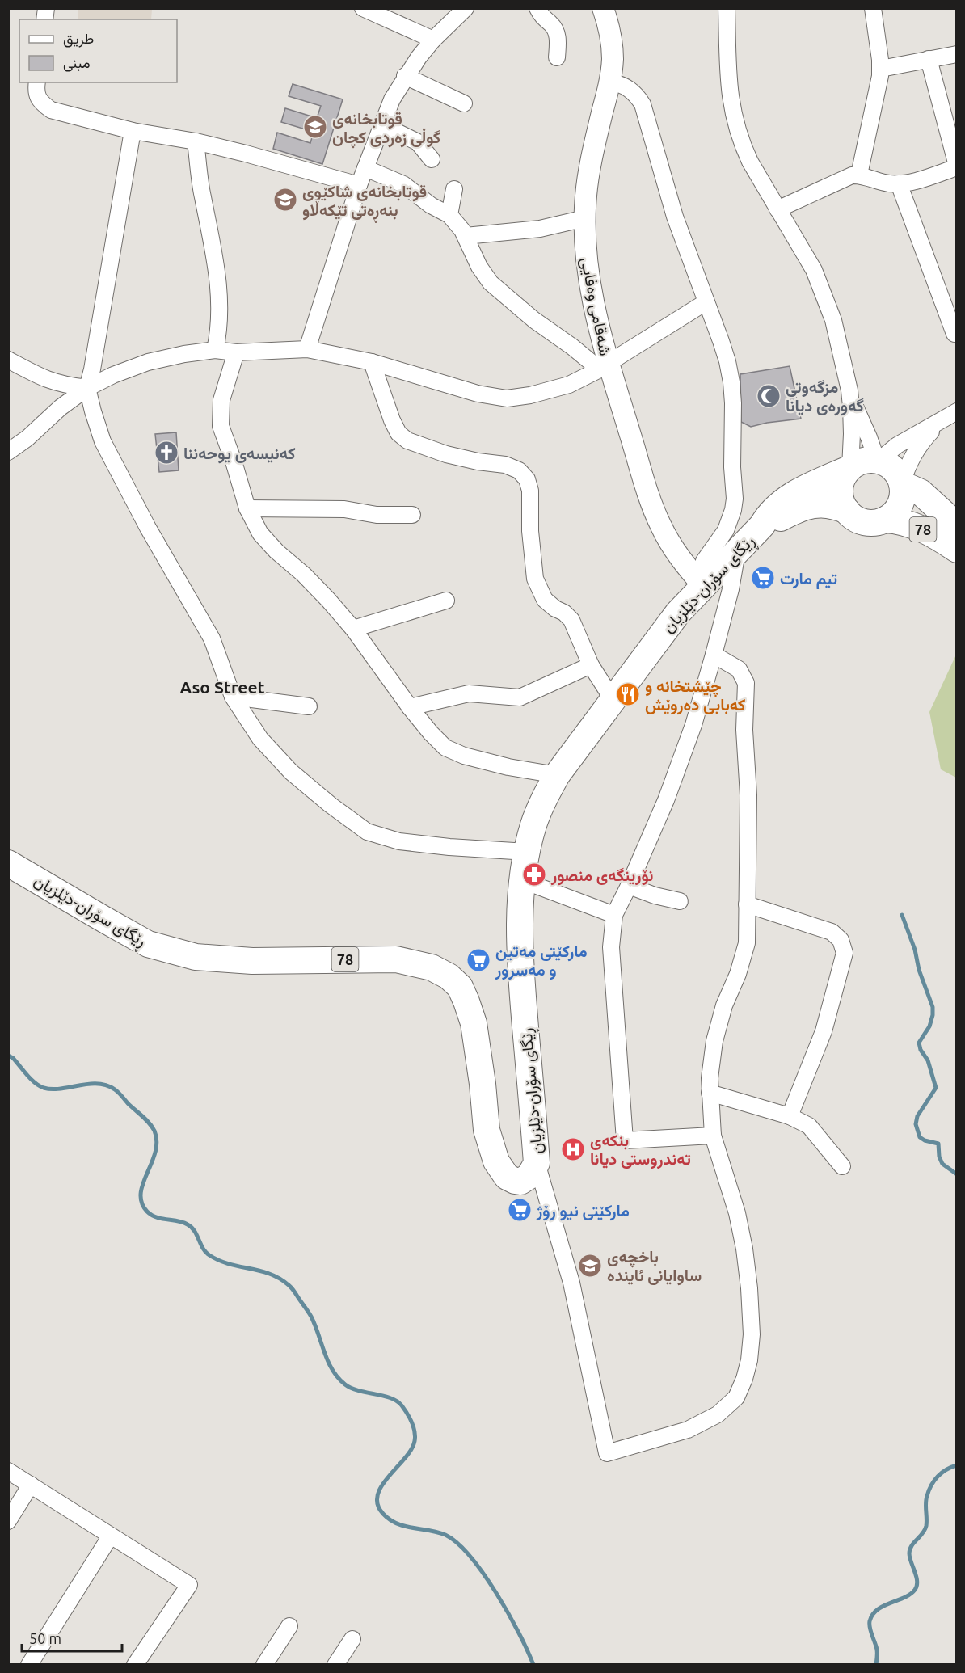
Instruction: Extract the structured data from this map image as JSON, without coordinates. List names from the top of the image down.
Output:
{
  "streets": {
    "main road": ["78", "ڕێگای سۆران-دێلزیان"],
    "street": ["شەقامی وەفایی"]
  },
  "crossings": [
    ["شەقامی وەفایی", "ڕێگای سۆران-دێلزیان"],
    ["78", "ڕێگای سۆران-دێلزیان"]
  ],
  "districts": ["Aso Street"],
  "places": {
    "school or university": ["قوتابخانەی گوڵی زەردی کچان", "قوتابخانەی شاکێوی بنەڕەتی تێکەڵاو", "باخچەی ساوایانی ئایندە"],
    "mosque": ["مزگەوتی گەورەی دیانا"],
    "church": ["کەنیسەی یوحەننا"],
    "supermarket": ["تیم مارت", "مارکێتی مەتین و مەسرور", "مارکێتی نیو رۆژ"],
    "restaurant": ["چێشتخانە و کەبابی دەروێش"],
    "pharmacy": ["نۆرینگه‌ی منصور"],
    "hospital": ["بنکەی تەندروستی دیانا"]
  },
  "legend": ["طريق", "مبنى"],
  "scale_bar": "50 m"
}
